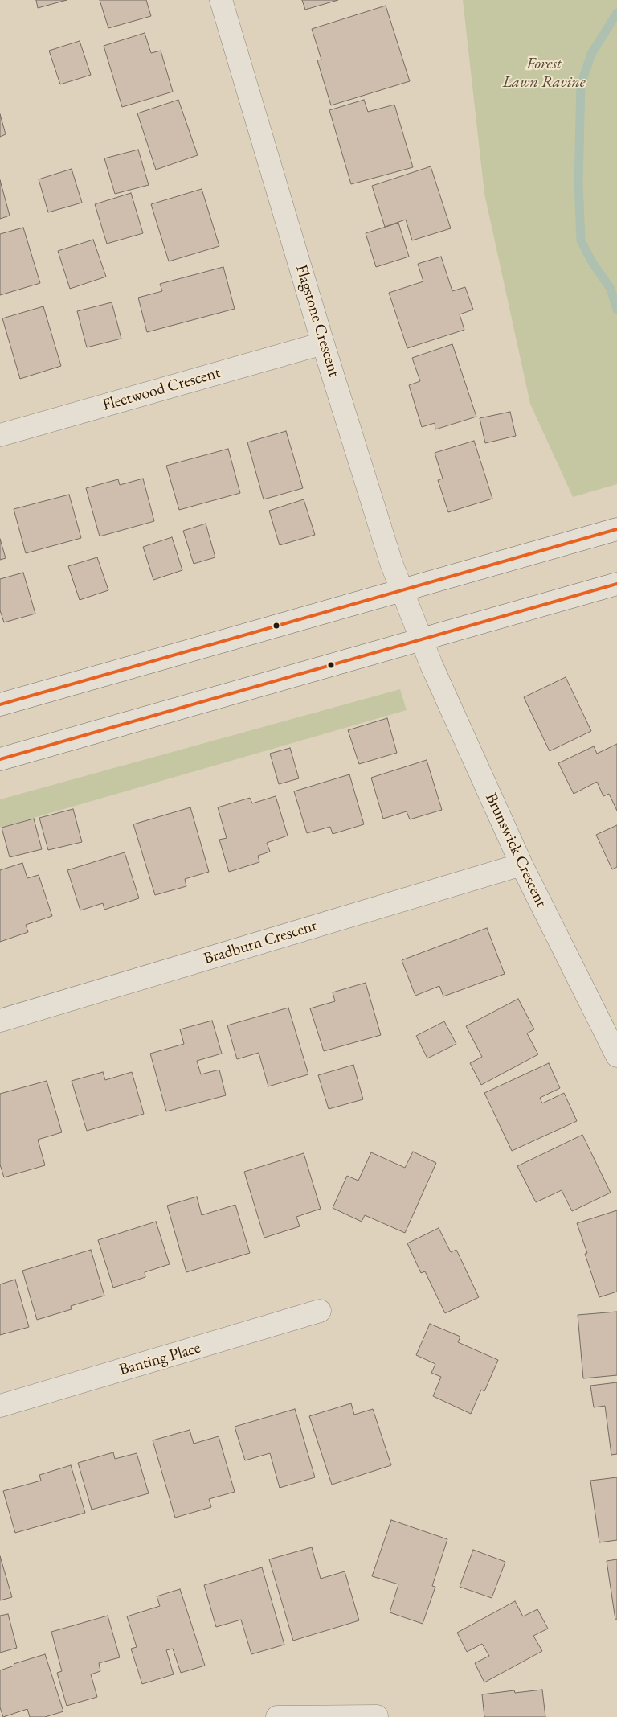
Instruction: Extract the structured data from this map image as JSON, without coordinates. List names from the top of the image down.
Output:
{
  "streets": {
    "street": [
      "Flagstone Crescent",
      "Fleetwood Crescent",
      "Brunswick Crescent",
      "Bradburn Crescent",
      "Banting Place"
    ]
  },
  "crossings": [
    ["Flagstone Crescent", "Fleetwood Crescent"],
    ["Flagstone Crescent", "Brunswick Crescent"],
    ["Brunswick Crescent", "Bradburn Crescent"]
  ],
  "parks": ["Forest Lawn Ravine"]
}
